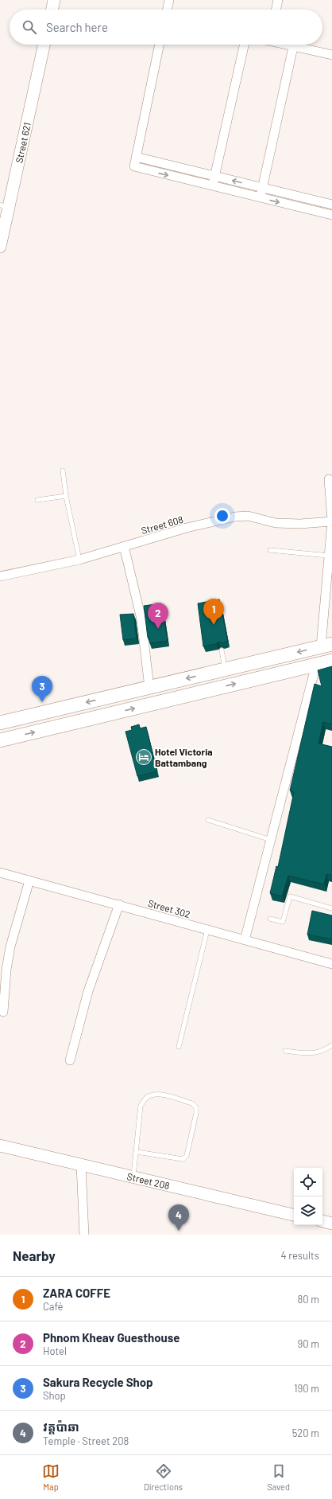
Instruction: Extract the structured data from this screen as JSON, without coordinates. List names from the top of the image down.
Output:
{
  "streets": {
    "street": [
      "Street 621",
      "Street 608",
      "Street 302",
      "Street 208"
    ]
  },
  "places": {
    "hotel": ["Hotel Victoria Battambang"]
  },
  "page": {
    "search": "Search here",
    "pins": [
      "1",
      "2",
      "3",
      "4"
    ],
    "heading": ["Nearby", "4 results"],
    "list": [
      {
        "mark": "1",
        "name": "ZARA COFFE",
        "note": "Café",
        "value": "80 m"
      },
      {
        "mark": "2",
        "name": "Phnom Kheav Guesthouse",
        "note": "Hotel",
        "value": "90 m"
      },
      {
        "mark": "3",
        "name": "Sakura Recycle Shop",
        "note": "Shop",
        "value": "190 m"
      },
      {
        "mark": "4",
        "name": "វត្តប៉ាឆា",
        "note": "Temple · Street 208",
        "value": "520 m"
      }
    ],
    "nav": ["Map", "Directions", "Saved"]
  }
}
